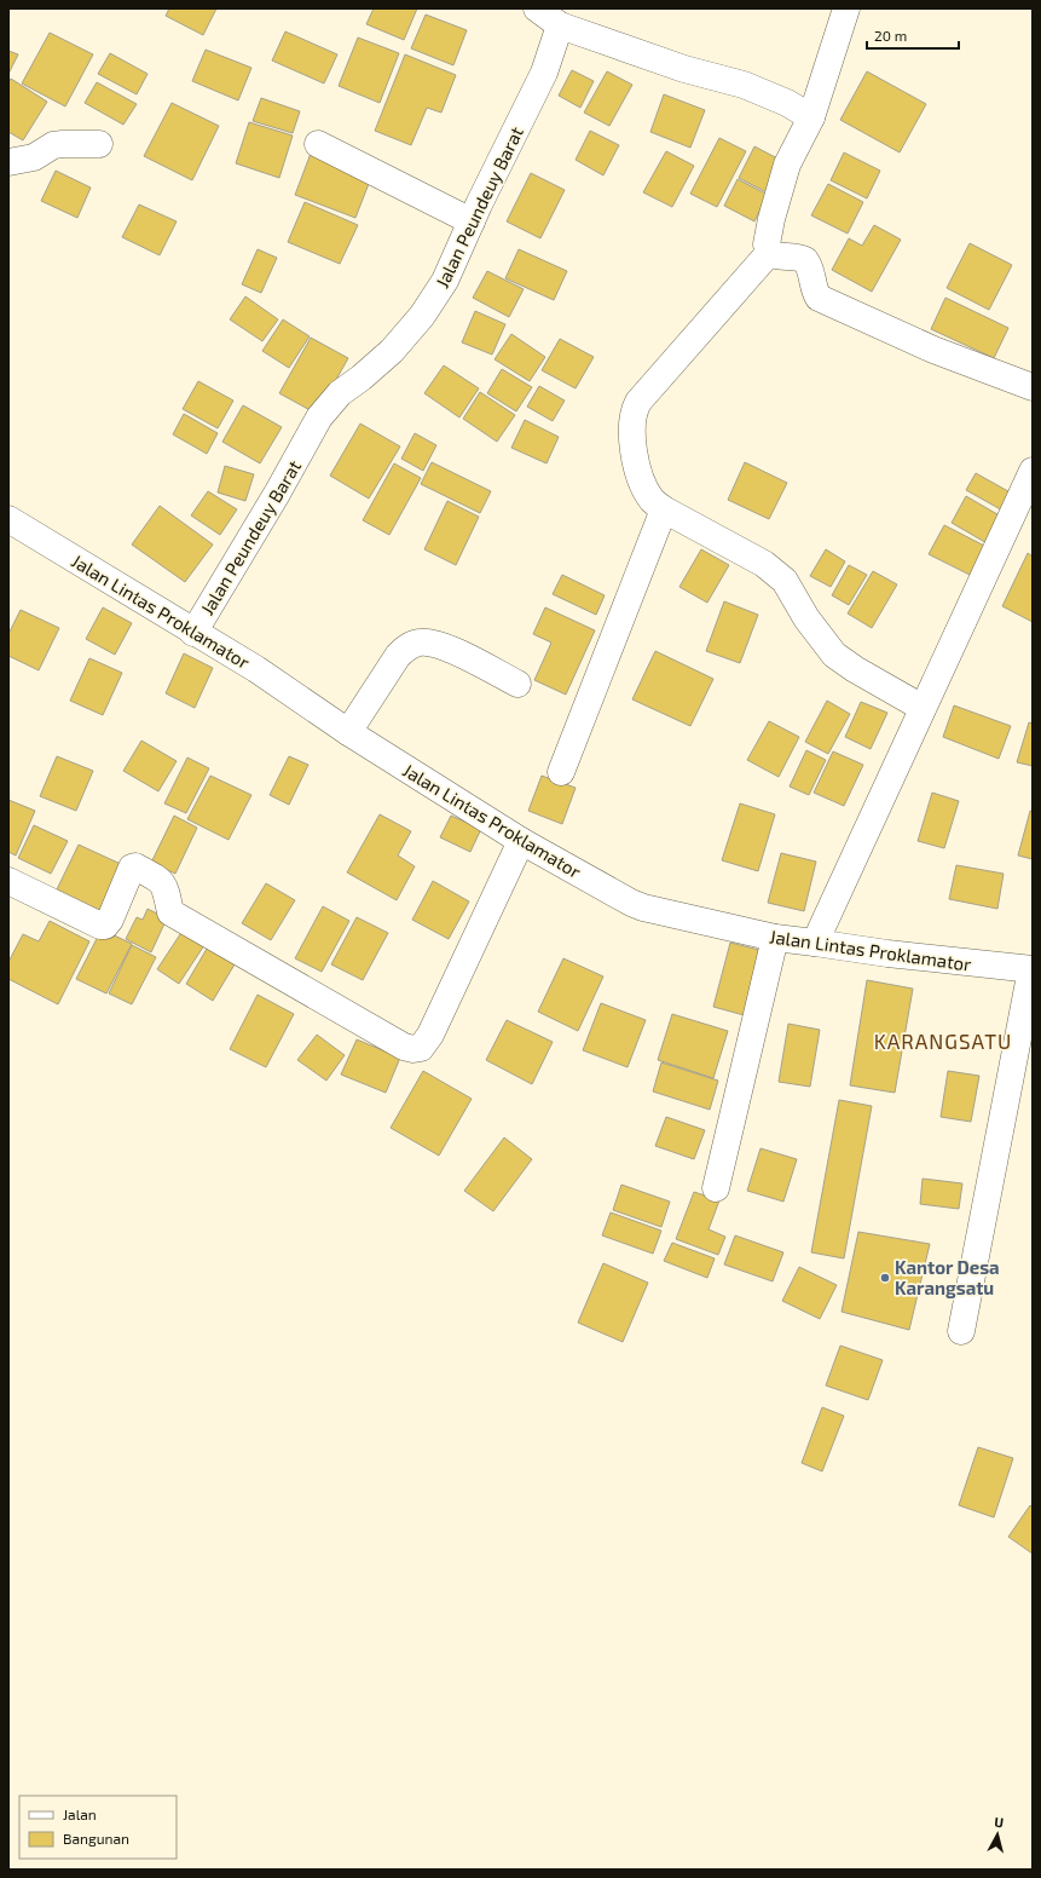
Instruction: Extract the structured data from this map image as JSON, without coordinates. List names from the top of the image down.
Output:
{
  "streets": {
    "street": ["Jalan Peundeuy Barat", "Jalan Lintas Proklamator"]
  },
  "crossings": [
    ["Jalan Peundeuy Barat", "Jalan Lintas Proklamator"]
  ],
  "districts": ["KARANGSATU"],
  "places": ["Kantor Desa Karangsatu"],
  "legend": ["Jalan", "Bangunan"],
  "scale_bar": "20 m",
  "north": "top"
}
